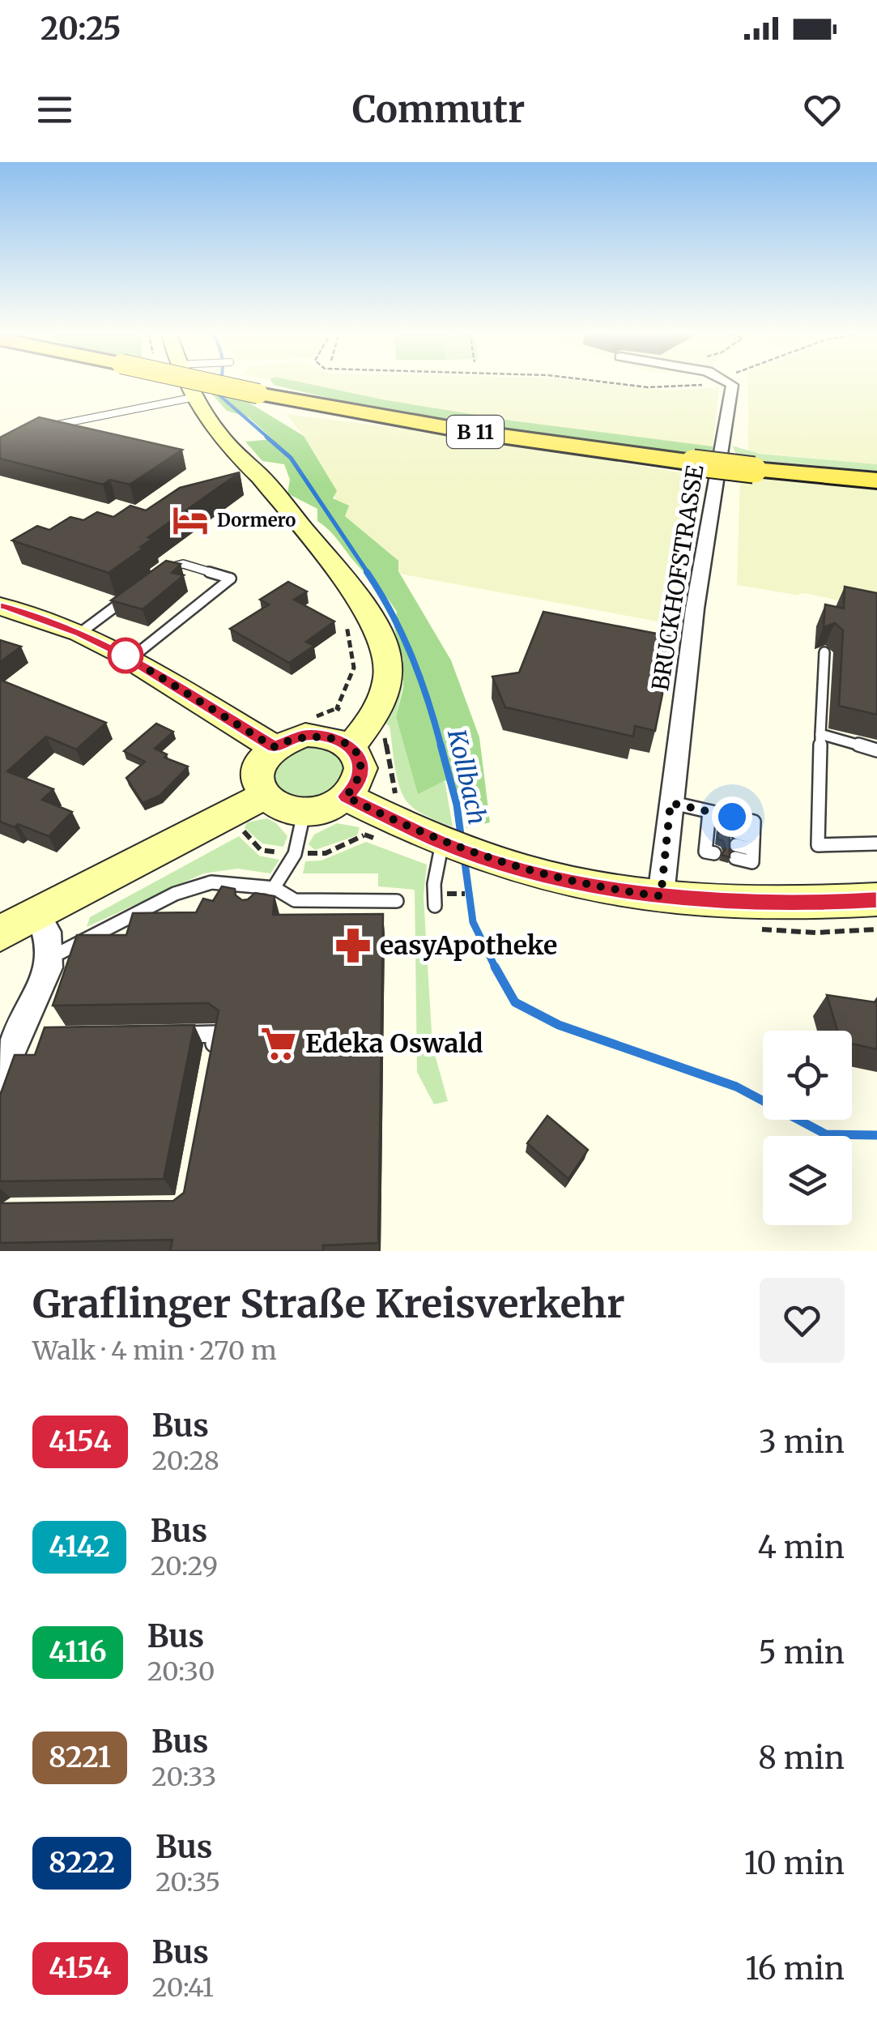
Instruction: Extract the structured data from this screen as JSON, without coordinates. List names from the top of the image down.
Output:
{
  "streets": {
    "main road": ["B 11"],
    "street": ["BRUCKHOFSTRASSE"]
  },
  "water": ["Kollbach"],
  "places": {
    "hotel": ["Dormero"],
    "pharmacy": ["easyApotheke"],
    "supermarket": ["Edeka Oswald"]
  },
  "lines": ["bus line 4154"],
  "page": {
    "status": "20:25",
    "header": "Commutr",
    "heading": ["Graflinger Straße Kreisverkehr", "Walk · 4 min · 270 m"],
    "list": [
      {
        "mark": "4154",
        "name": "Bus",
        "note": "20:28",
        "value": "3 min"
      },
      {
        "mark": "4142",
        "name": "Bus",
        "note": "20:29",
        "value": "4 min"
      },
      {
        "mark": "4116",
        "name": "Bus",
        "note": "20:30",
        "value": "5 min"
      },
      {
        "mark": "8221",
        "name": "Bus",
        "note": "20:33",
        "value": "8 min"
      },
      {
        "mark": "8222",
        "name": "Bus",
        "note": "20:35",
        "value": "10 min"
      },
      {
        "mark": "4154",
        "name": "Bus",
        "note": "20:41",
        "value": "16 min"
      }
    ]
  }
}
